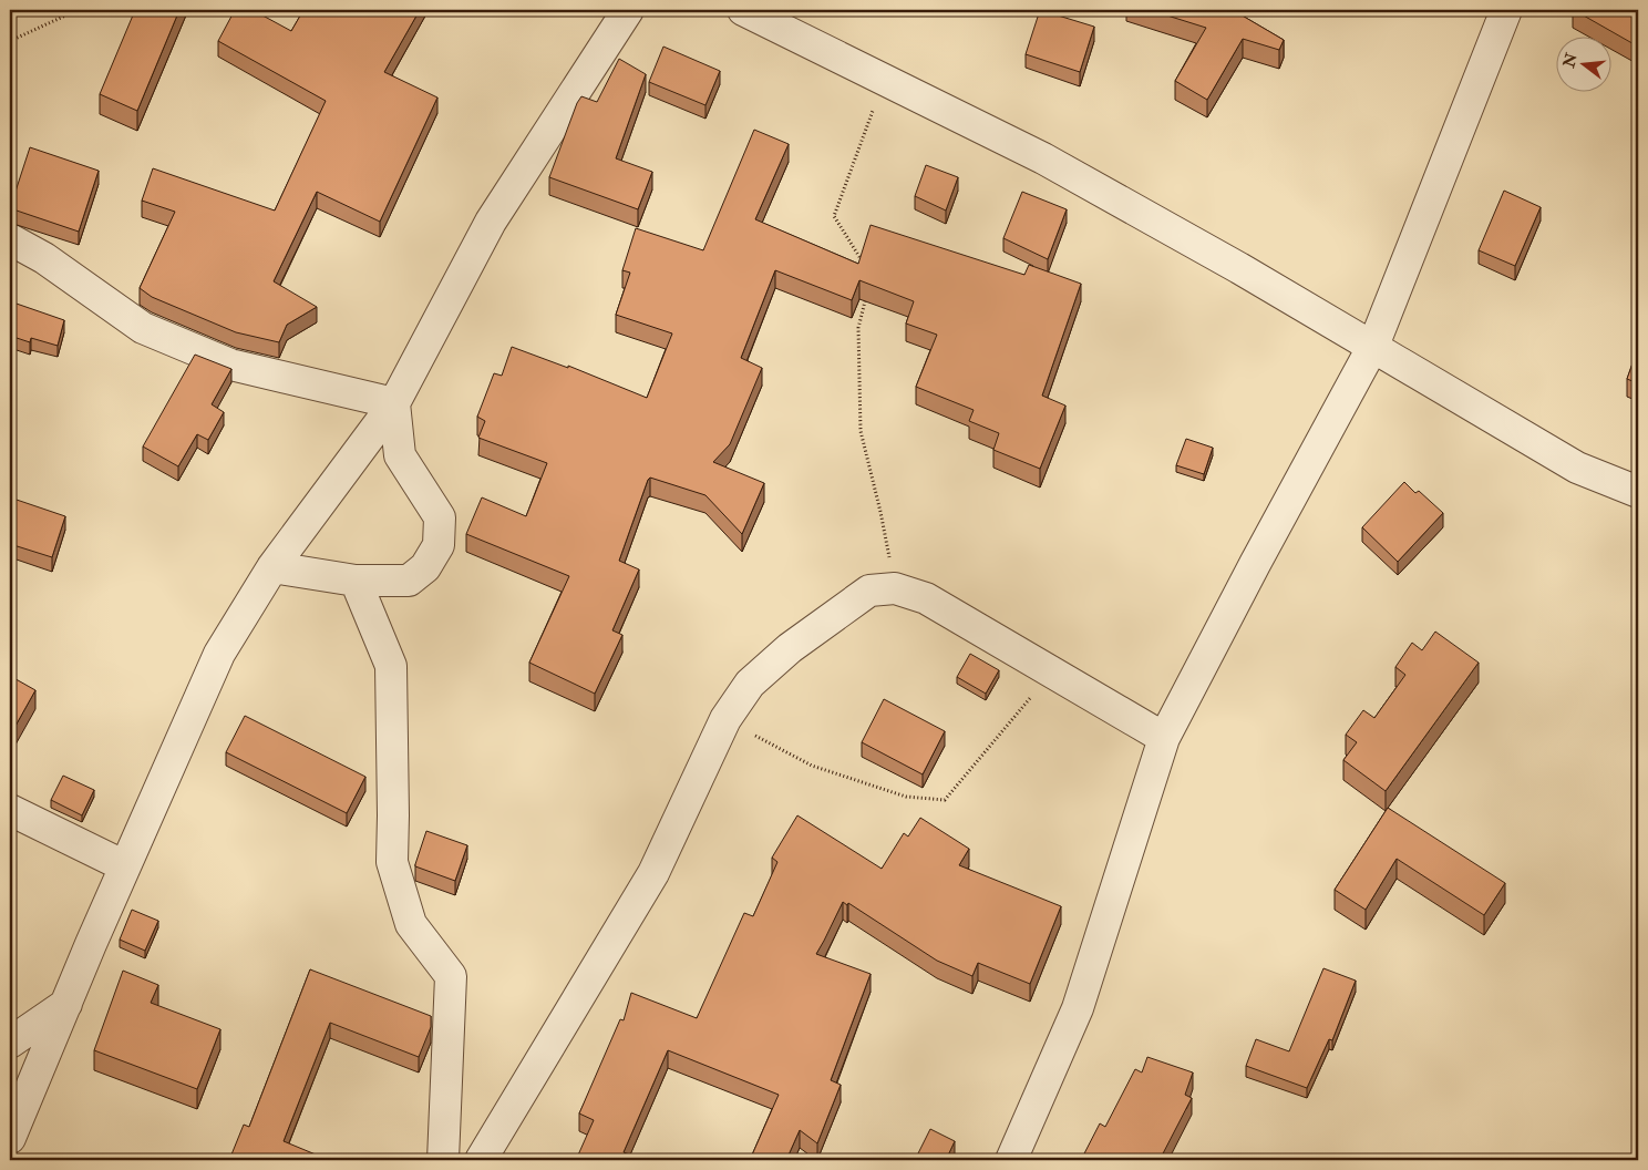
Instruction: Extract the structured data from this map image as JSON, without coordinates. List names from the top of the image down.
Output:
{
  "north": "left"
}
